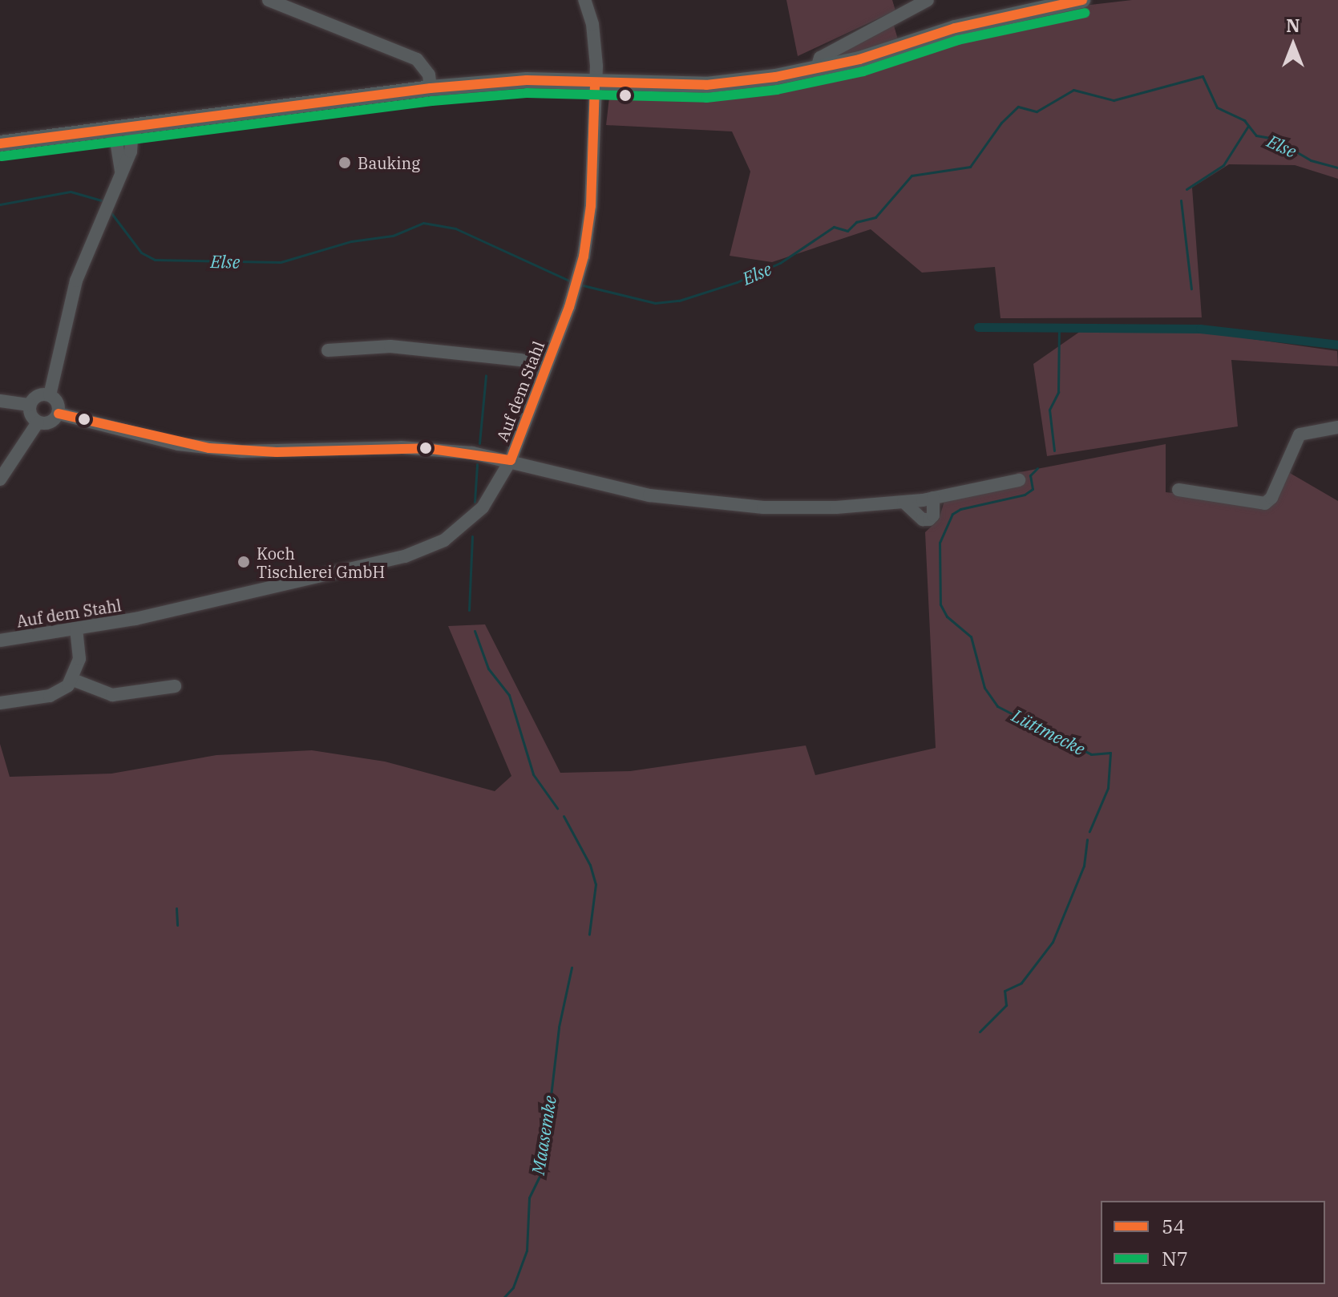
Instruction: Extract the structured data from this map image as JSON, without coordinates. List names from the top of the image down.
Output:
{
  "streets": {
    "street": ["Auf dem Stahl"]
  },
  "water": ["Else", "Lüttmecke", "Maasemke"],
  "places": ["Bauking", "Koch Tischlerei GmbH"],
  "lines": ["transit line 54", "transit line N7"],
  "legend": ["54", "N7"],
  "north": "top"
}
